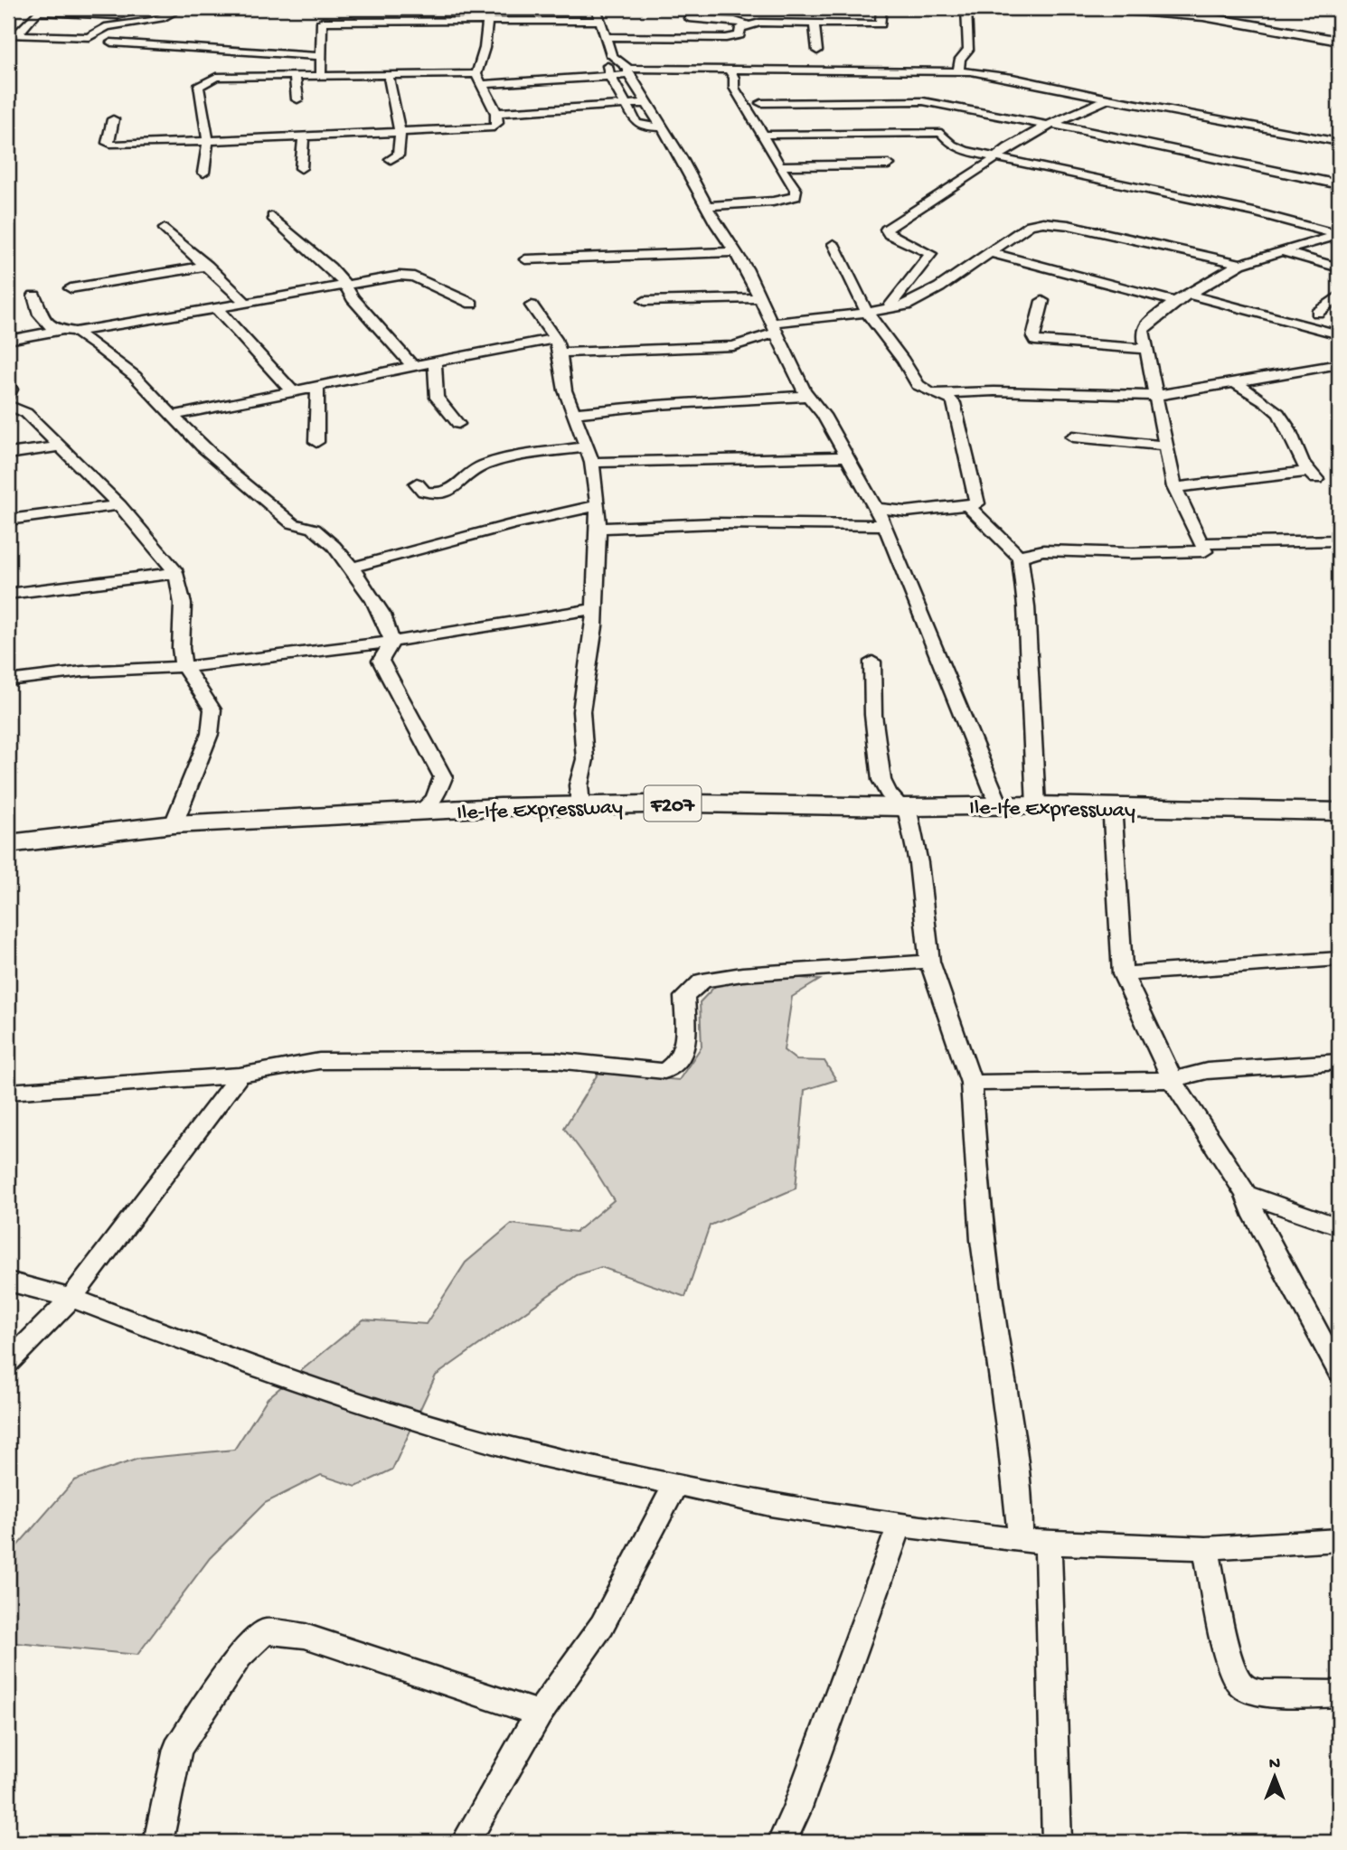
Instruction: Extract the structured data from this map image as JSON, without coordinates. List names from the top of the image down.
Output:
{
  "streets": {
    "main road": ["F207", "Ile-Ife Expressway"]
  },
  "north": "top"
}
